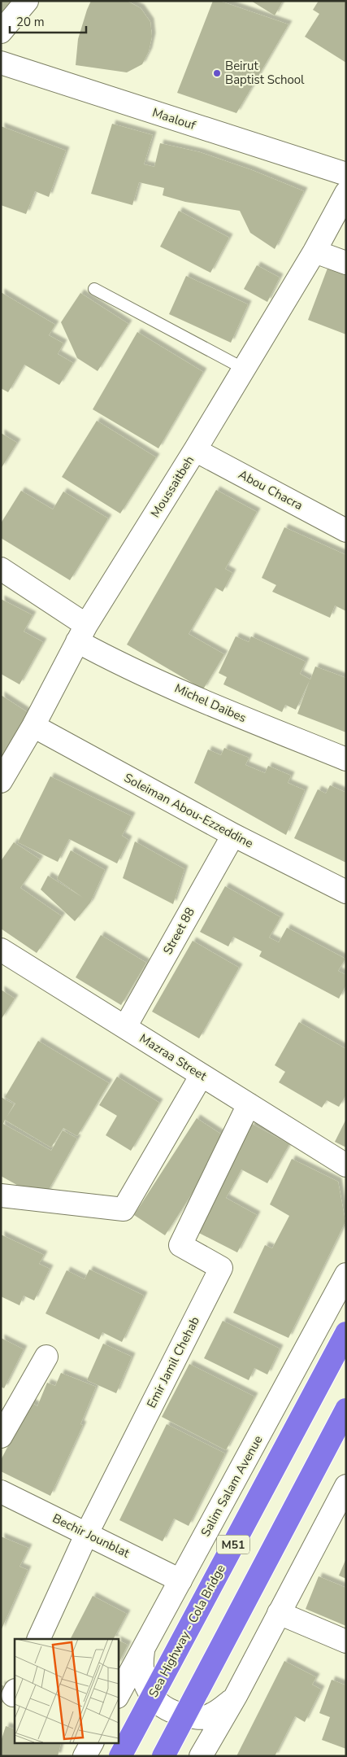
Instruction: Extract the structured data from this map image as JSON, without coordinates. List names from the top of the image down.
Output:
{
  "streets": {
    "highway": ["M51", "Sea Highway - Cola Bridge"],
    "street": [
      "Maalouf",
      "Moussaitbeh",
      "Abou Chacra",
      "Michel Daibes",
      "Soleiman Abou-Ezzeddine",
      "Street 88",
      "Mazraa Street",
      "Emir Jamil Chehab",
      "Salim Salam Avenue",
      "Bechir Jounblat"
    ]
  },
  "crossings": [
    ["Moussaitbeh", "Abou Chacra"],
    ["Moussaitbeh", "Michel Daibes"],
    ["Moussaitbeh", "Soleiman Abou-Ezzeddine"],
    ["Soleiman Abou-Ezzeddine", "Street 88"],
    ["Street 88", "Mazraa Street"],
    ["Mazraa Street", "Emir Jamil Chehab"],
    ["Emir Jamil Chehab", "Bechir Jounblat"],
    ["Salim Salam Avenue", "Bechir Jounblat"]
  ],
  "places": ["Beirut Baptist School"],
  "scale_bar": "20 m"
}
